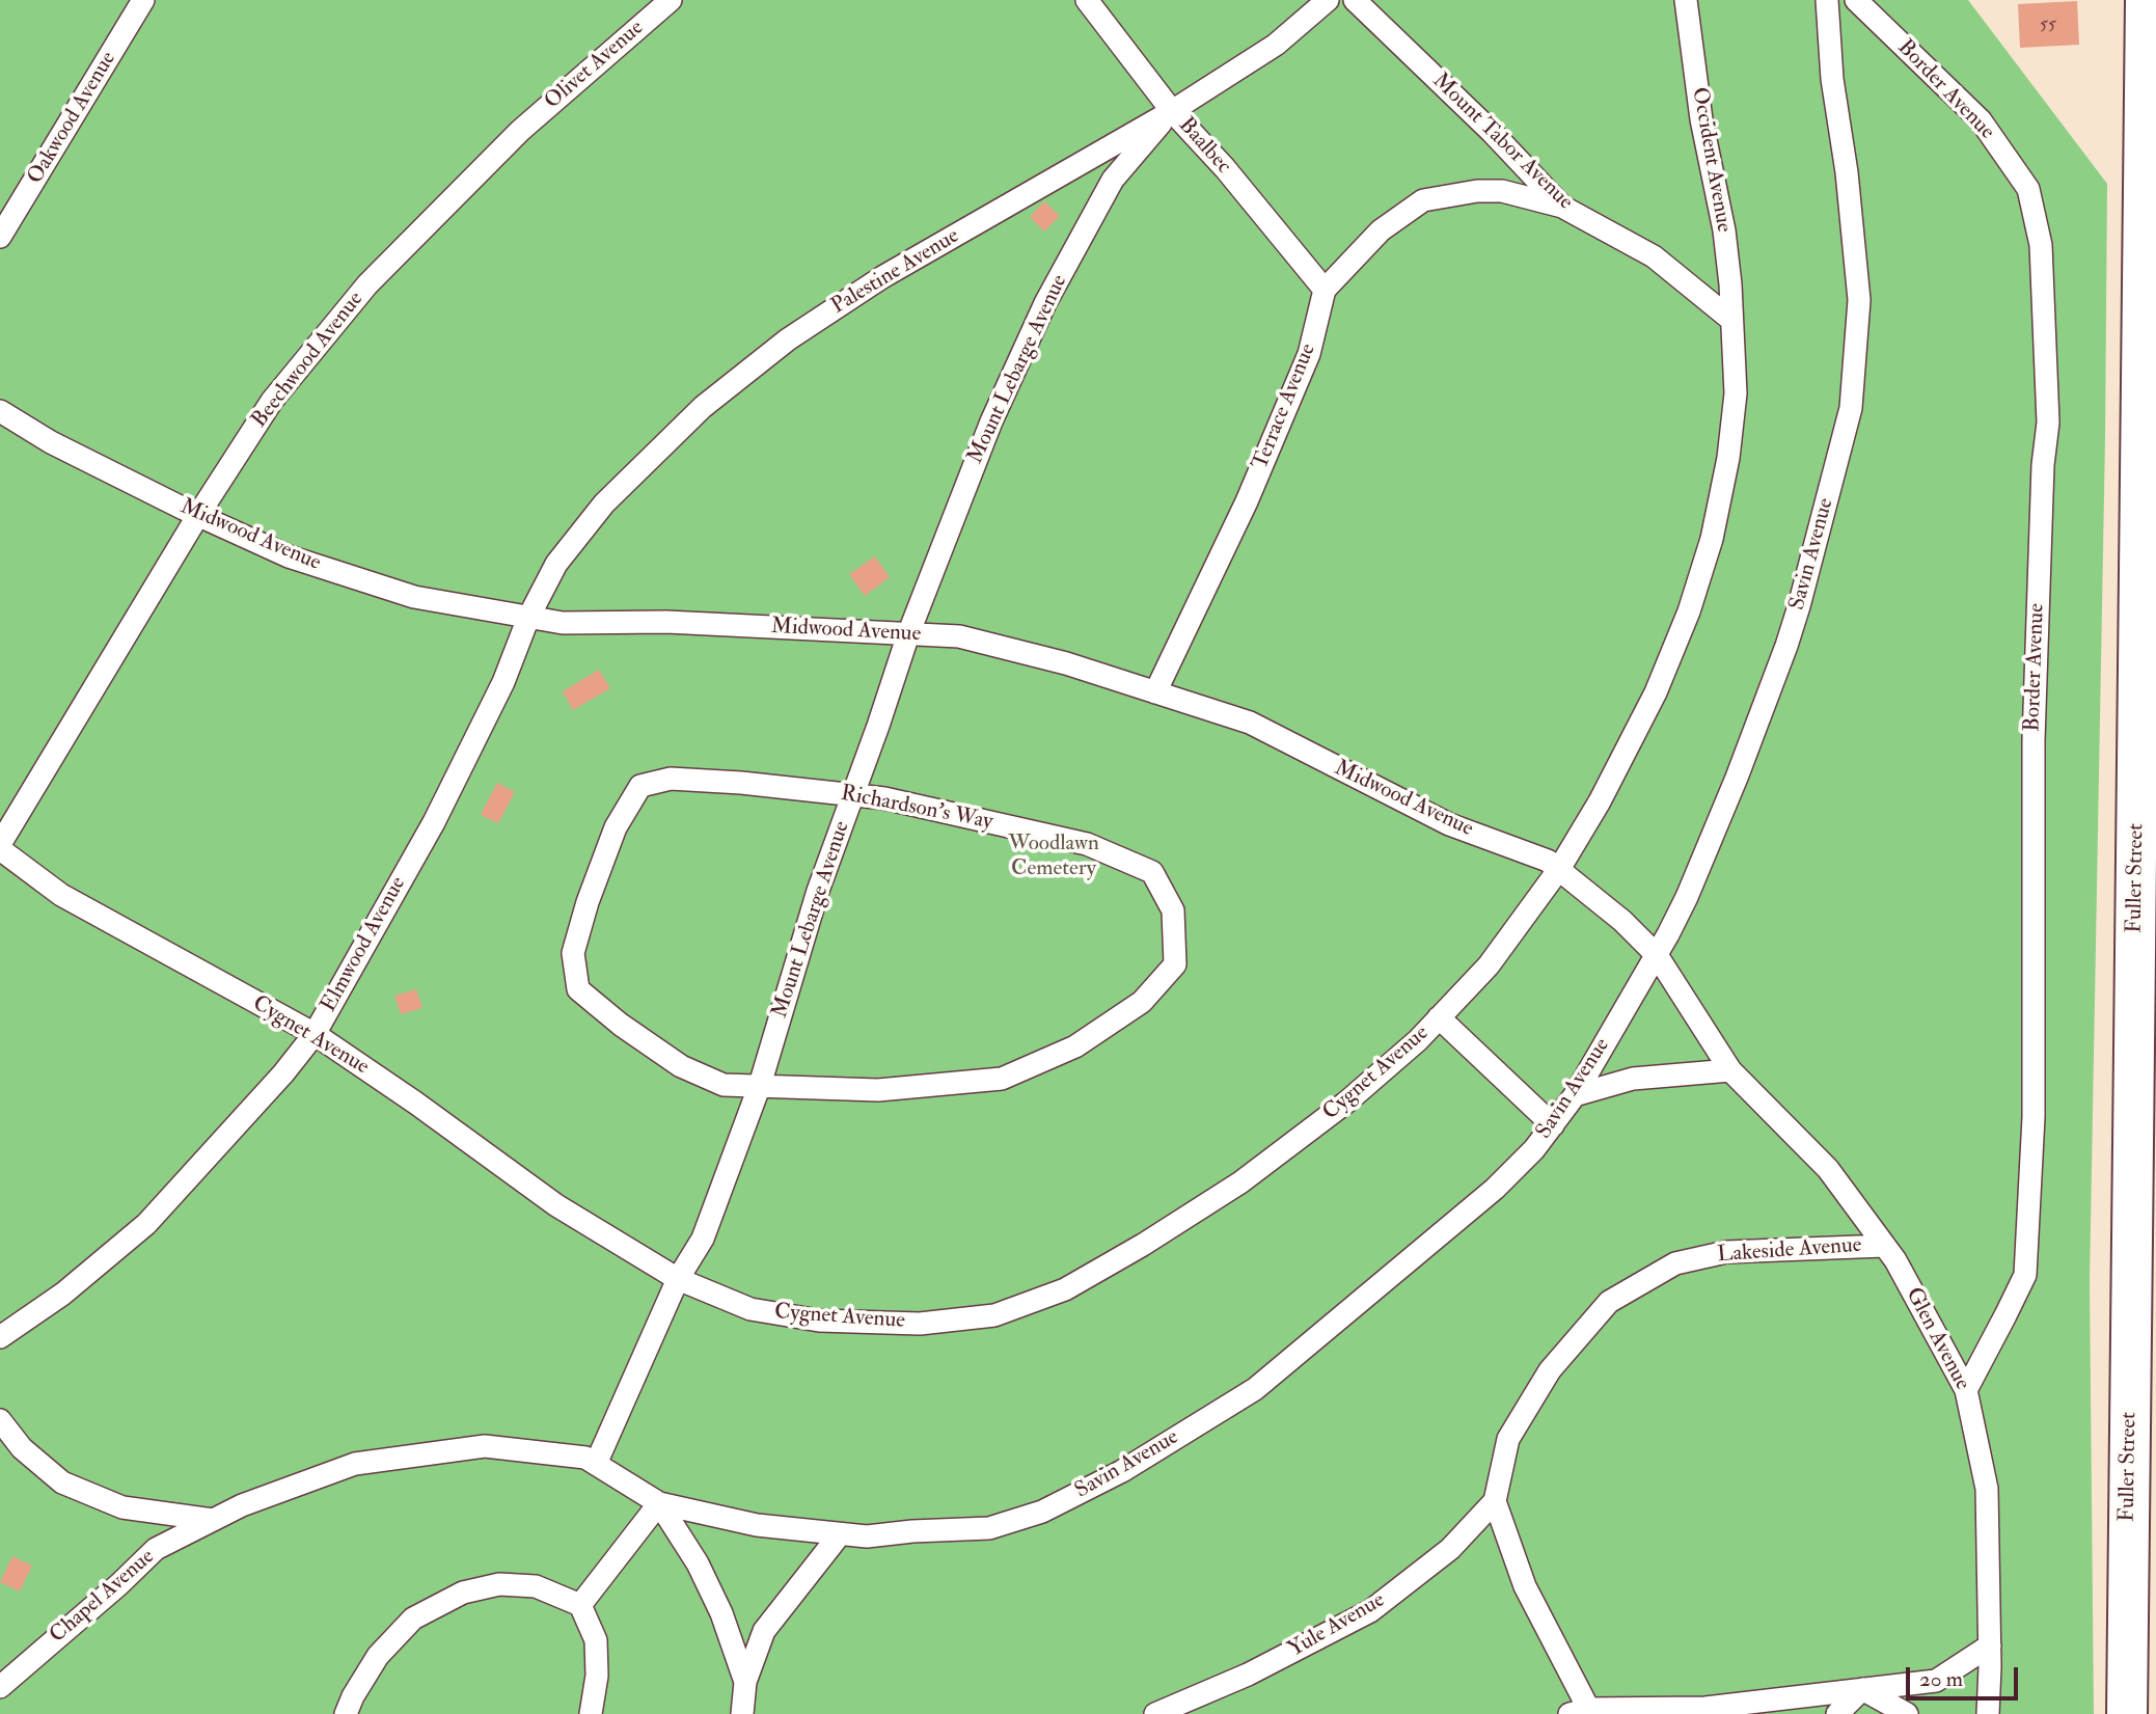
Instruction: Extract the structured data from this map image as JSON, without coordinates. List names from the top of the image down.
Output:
{
  "streets": {
    "street": ["Fuller Street"],
    "lane": [
      "Olivet Avenue",
      "Border Avenue",
      "Oakwood Avenue",
      "Mount Tabor Avenue",
      "Baalbec",
      "Occident Avenue",
      "Palestine Avenue",
      "Beechwood Avenue",
      "Mount Lebarge Avenue",
      "Terrace Avenue",
      "Midwood Avenue",
      "Savin Avenue",
      "Richardson's Way",
      "Elmwood Avenue",
      "Cygnet Avenue",
      "Lakeside Avenue",
      "Glen Avenue",
      "Chapel Avenue",
      "Yule Avenue"
    ]
  },
  "crossings": [
    ["Olivet Avenue", "Beechwood Avenue"],
    ["Border Avenue", "Glen Avenue"],
    ["Mount Tabor Avenue", "Occident Avenue"],
    ["Baalbec", "Palestine Avenue"],
    ["Baalbec", "Mount Lebarge Avenue"],
    ["Baalbec", "Terrace Avenue"],
    ["Palestine Avenue", "Mount Lebarge Avenue"],
    ["Palestine Avenue", "Midwood Avenue"],
    ["Palestine Avenue", "Elmwood Avenue"],
    ["Beechwood Avenue", "Midwood Avenue"],
    ["Beechwood Avenue", "Cygnet Avenue"],
    ["Mount Lebarge Avenue", "Midwood Avenue"],
    ["Mount Lebarge Avenue", "Savin Avenue"],
    ["Mount Lebarge Avenue", "Richardson's Way"],
    ["Mount Lebarge Avenue", "Cygnet Avenue"],
    ["Mount Lebarge Avenue", "Chapel Avenue"],
    ["Terrace Avenue", "Midwood Avenue"],
    ["Midwood Avenue", "Savin Avenue"],
    ["Midwood Avenue", "Elmwood Avenue"],
    ["Midwood Avenue", "Cygnet Avenue"],
    ["Midwood Avenue", "Glen Avenue"],
    ["Savin Avenue", "Glen Avenue"],
    ["Savin Avenue", "Chapel Avenue"],
    ["Elmwood Avenue", "Cygnet Avenue"],
    ["Lakeside Avenue", "Glen Avenue"],
    ["Lakeside Avenue", "Yule Avenue"]
  ],
  "parks": ["Woodlawn Cemetery"],
  "house_numbers": ["55"],
  "scale_bar": "20 m"
}
